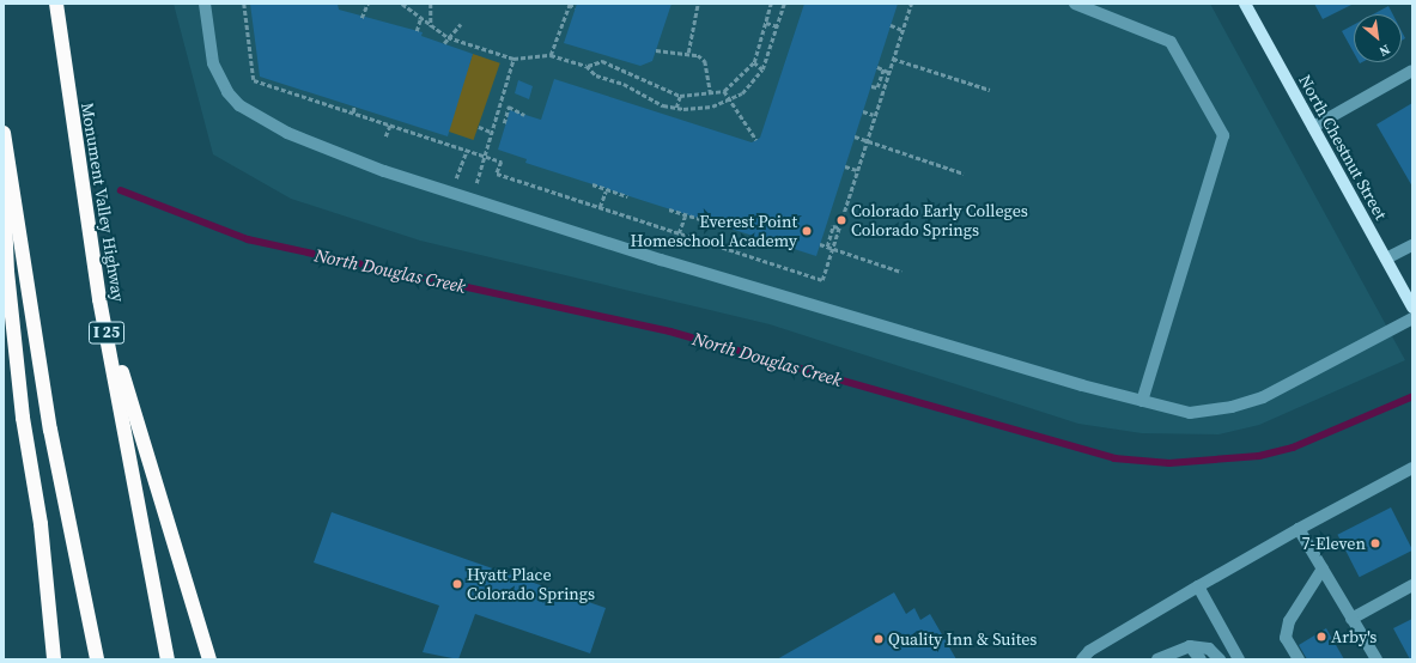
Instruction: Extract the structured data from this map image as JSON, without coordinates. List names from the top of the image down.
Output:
{
  "streets": {
    "highway": ["Monument Valley Highway", "I 25"],
    "main road": ["North Chestnut Street"]
  },
  "water": ["North Douglas Creek"],
  "places": [
    "Colorado Early Colleges Colorado Springs",
    "Everest Point Homeschool Academy",
    "7-Eleven",
    "Hyatt Place Colorado Springs",
    "Arby's",
    "Quality Inn & Suites"
  ],
  "north": "bottom right"
}
